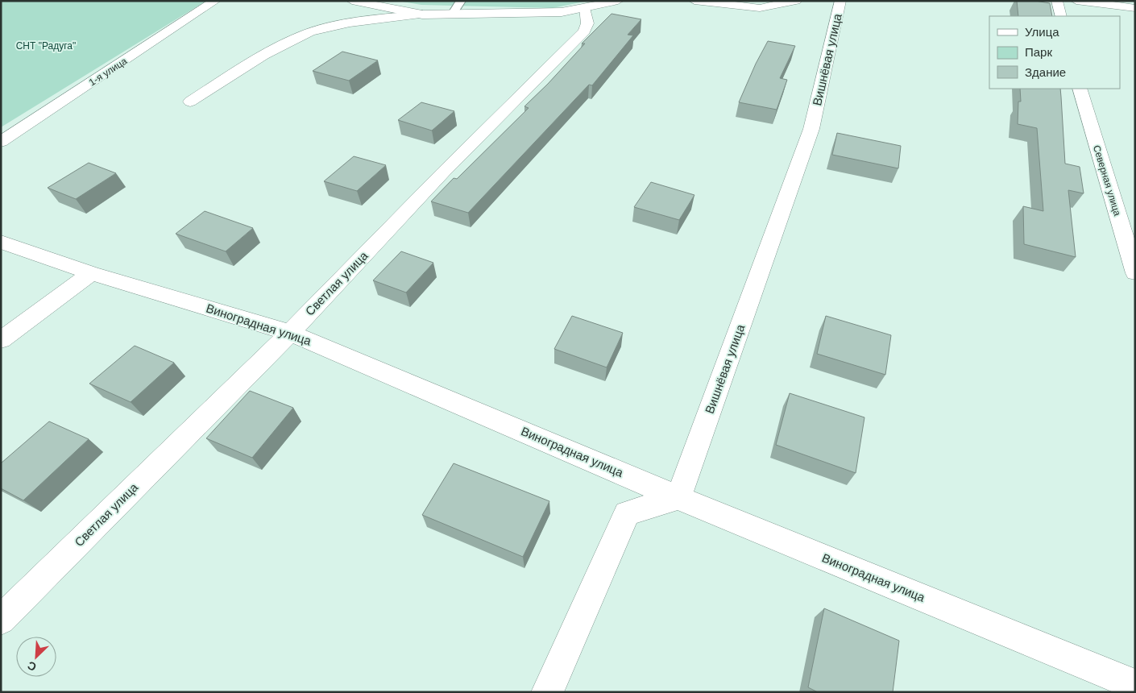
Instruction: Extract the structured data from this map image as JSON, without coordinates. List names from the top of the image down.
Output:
{
  "streets": {
    "street": [
      "Вишнёвая улица",
      "1-я улица",
      "Северная улица",
      "Светлая улица",
      "Виноградная улица"
    ]
  },
  "crossings": [
    ["Вишнёвая улица", "Виноградная улица"],
    ["Светлая улица", "Виноградная улица"]
  ],
  "parks": ["СНТ \"Радуга\""],
  "legend": ["Улица", "Парк", "Здание"],
  "north": "bottom left"
}
